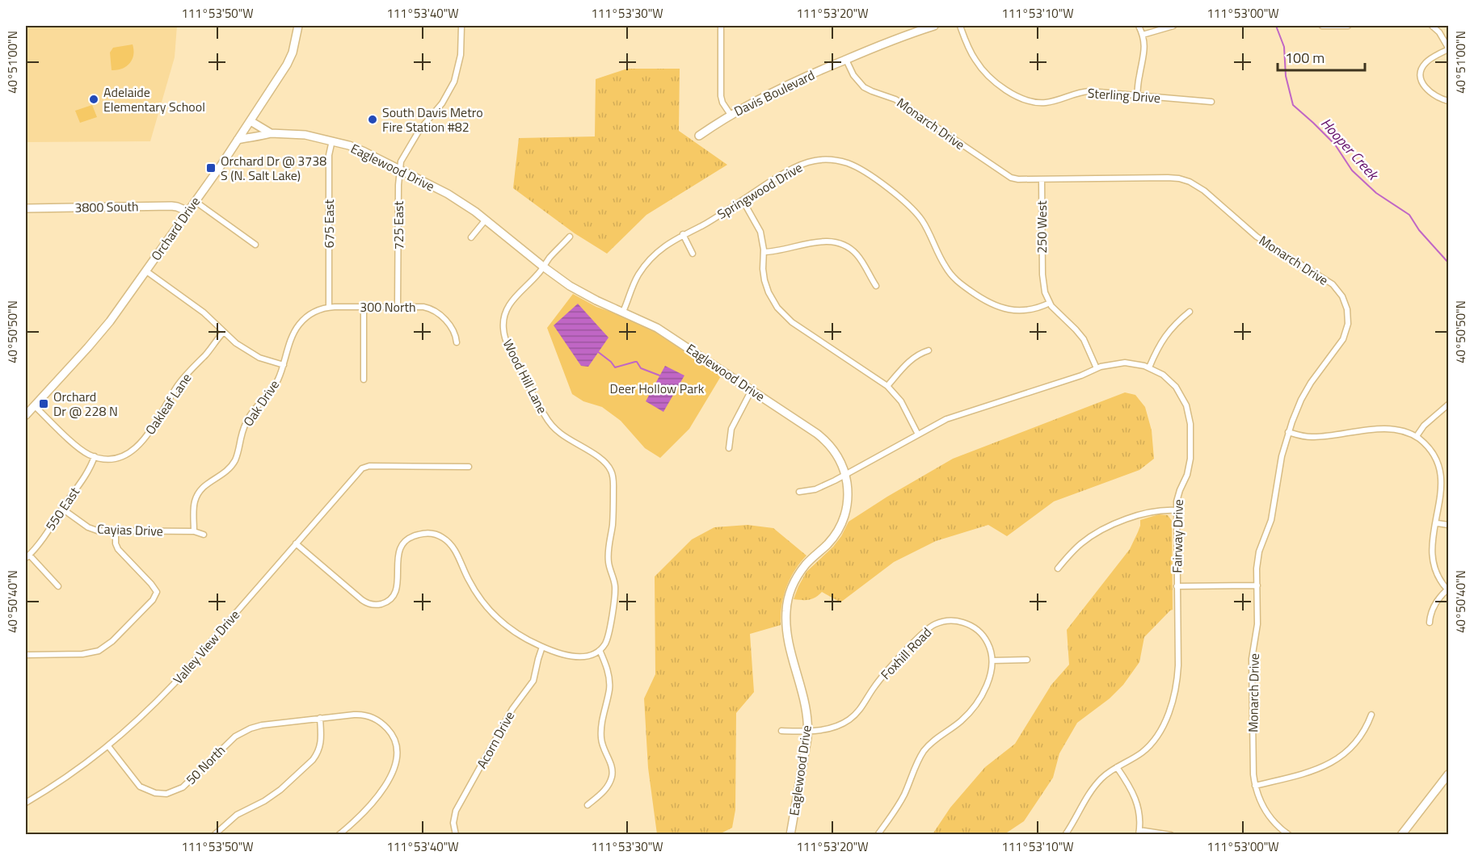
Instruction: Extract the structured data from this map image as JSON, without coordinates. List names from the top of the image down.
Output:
{
  "streets": {
    "main road": [
      "Davis Boulevard",
      "Eaglewood Drive",
      "3800 South",
      "Orchard Drive"
    ],
    "street": [
      "Sterling Drive",
      "Monarch Drive",
      "Springwood Drive",
      "675 East",
      "725 East",
      "250 West",
      "300 North",
      "Wood Hill Lane",
      "Oak Drive",
      "Oakleaf Lane",
      "550 East",
      "Cayias Drive",
      "Fairway Drive",
      "Valley View Drive",
      "Foxhill Road",
      "Acorn Drive",
      "50 North"
    ]
  },
  "crossings": [
    ["Davis Boulevard", "Monarch Drive"],
    ["Monarch Drive", "250 West"],
    ["Eaglewood Drive", "Springwood Drive"],
    ["Eaglewood Drive", "675 East"],
    ["Eaglewood Drive", "725 East"],
    ["Eaglewood Drive", "Orchard Drive"],
    ["Eaglewood Drive", "Wood Hill Lane"],
    ["Eaglewood Drive", "Fairway Drive"],
    ["Eaglewood Drive", "Foxhill Road"],
    ["Springwood Drive", "250 West"],
    ["3800 South", "Orchard Drive"],
    ["675 East", "300 North"],
    ["675 East", "Oak Drive"],
    ["725 East", "300 North"],
    ["300 North", "Oak Drive"],
    ["Oak Drive", "Cayias Drive"],
    ["Oakleaf Lane", "550 East"],
    ["550 East", "Cayias Drive"],
    ["Valley View Drive", "50 North"]
  ],
  "water": ["Hooper Creek"],
  "parks": ["Deer Hollow Park"],
  "places": {
    "other": ["Adelaide Elementary School", "South Davis Metro Fire Station #82"],
    "transit": ["Orchard Dr @ 3738 S (N. Salt Lake)", "Orchard Dr @ 228 N"]
  },
  "scale_bar": "100 m",
  "coordinates": [
    "111°53'50\"W",
    "111°53'40\"W",
    "111°53'30\"W",
    "111°53'20\"W",
    "111°53'10\"W",
    "111°53'00\"W",
    "40°51'00\"N",
    "40°50'50\"N",
    "40°50'40\"N"
  ]
}
